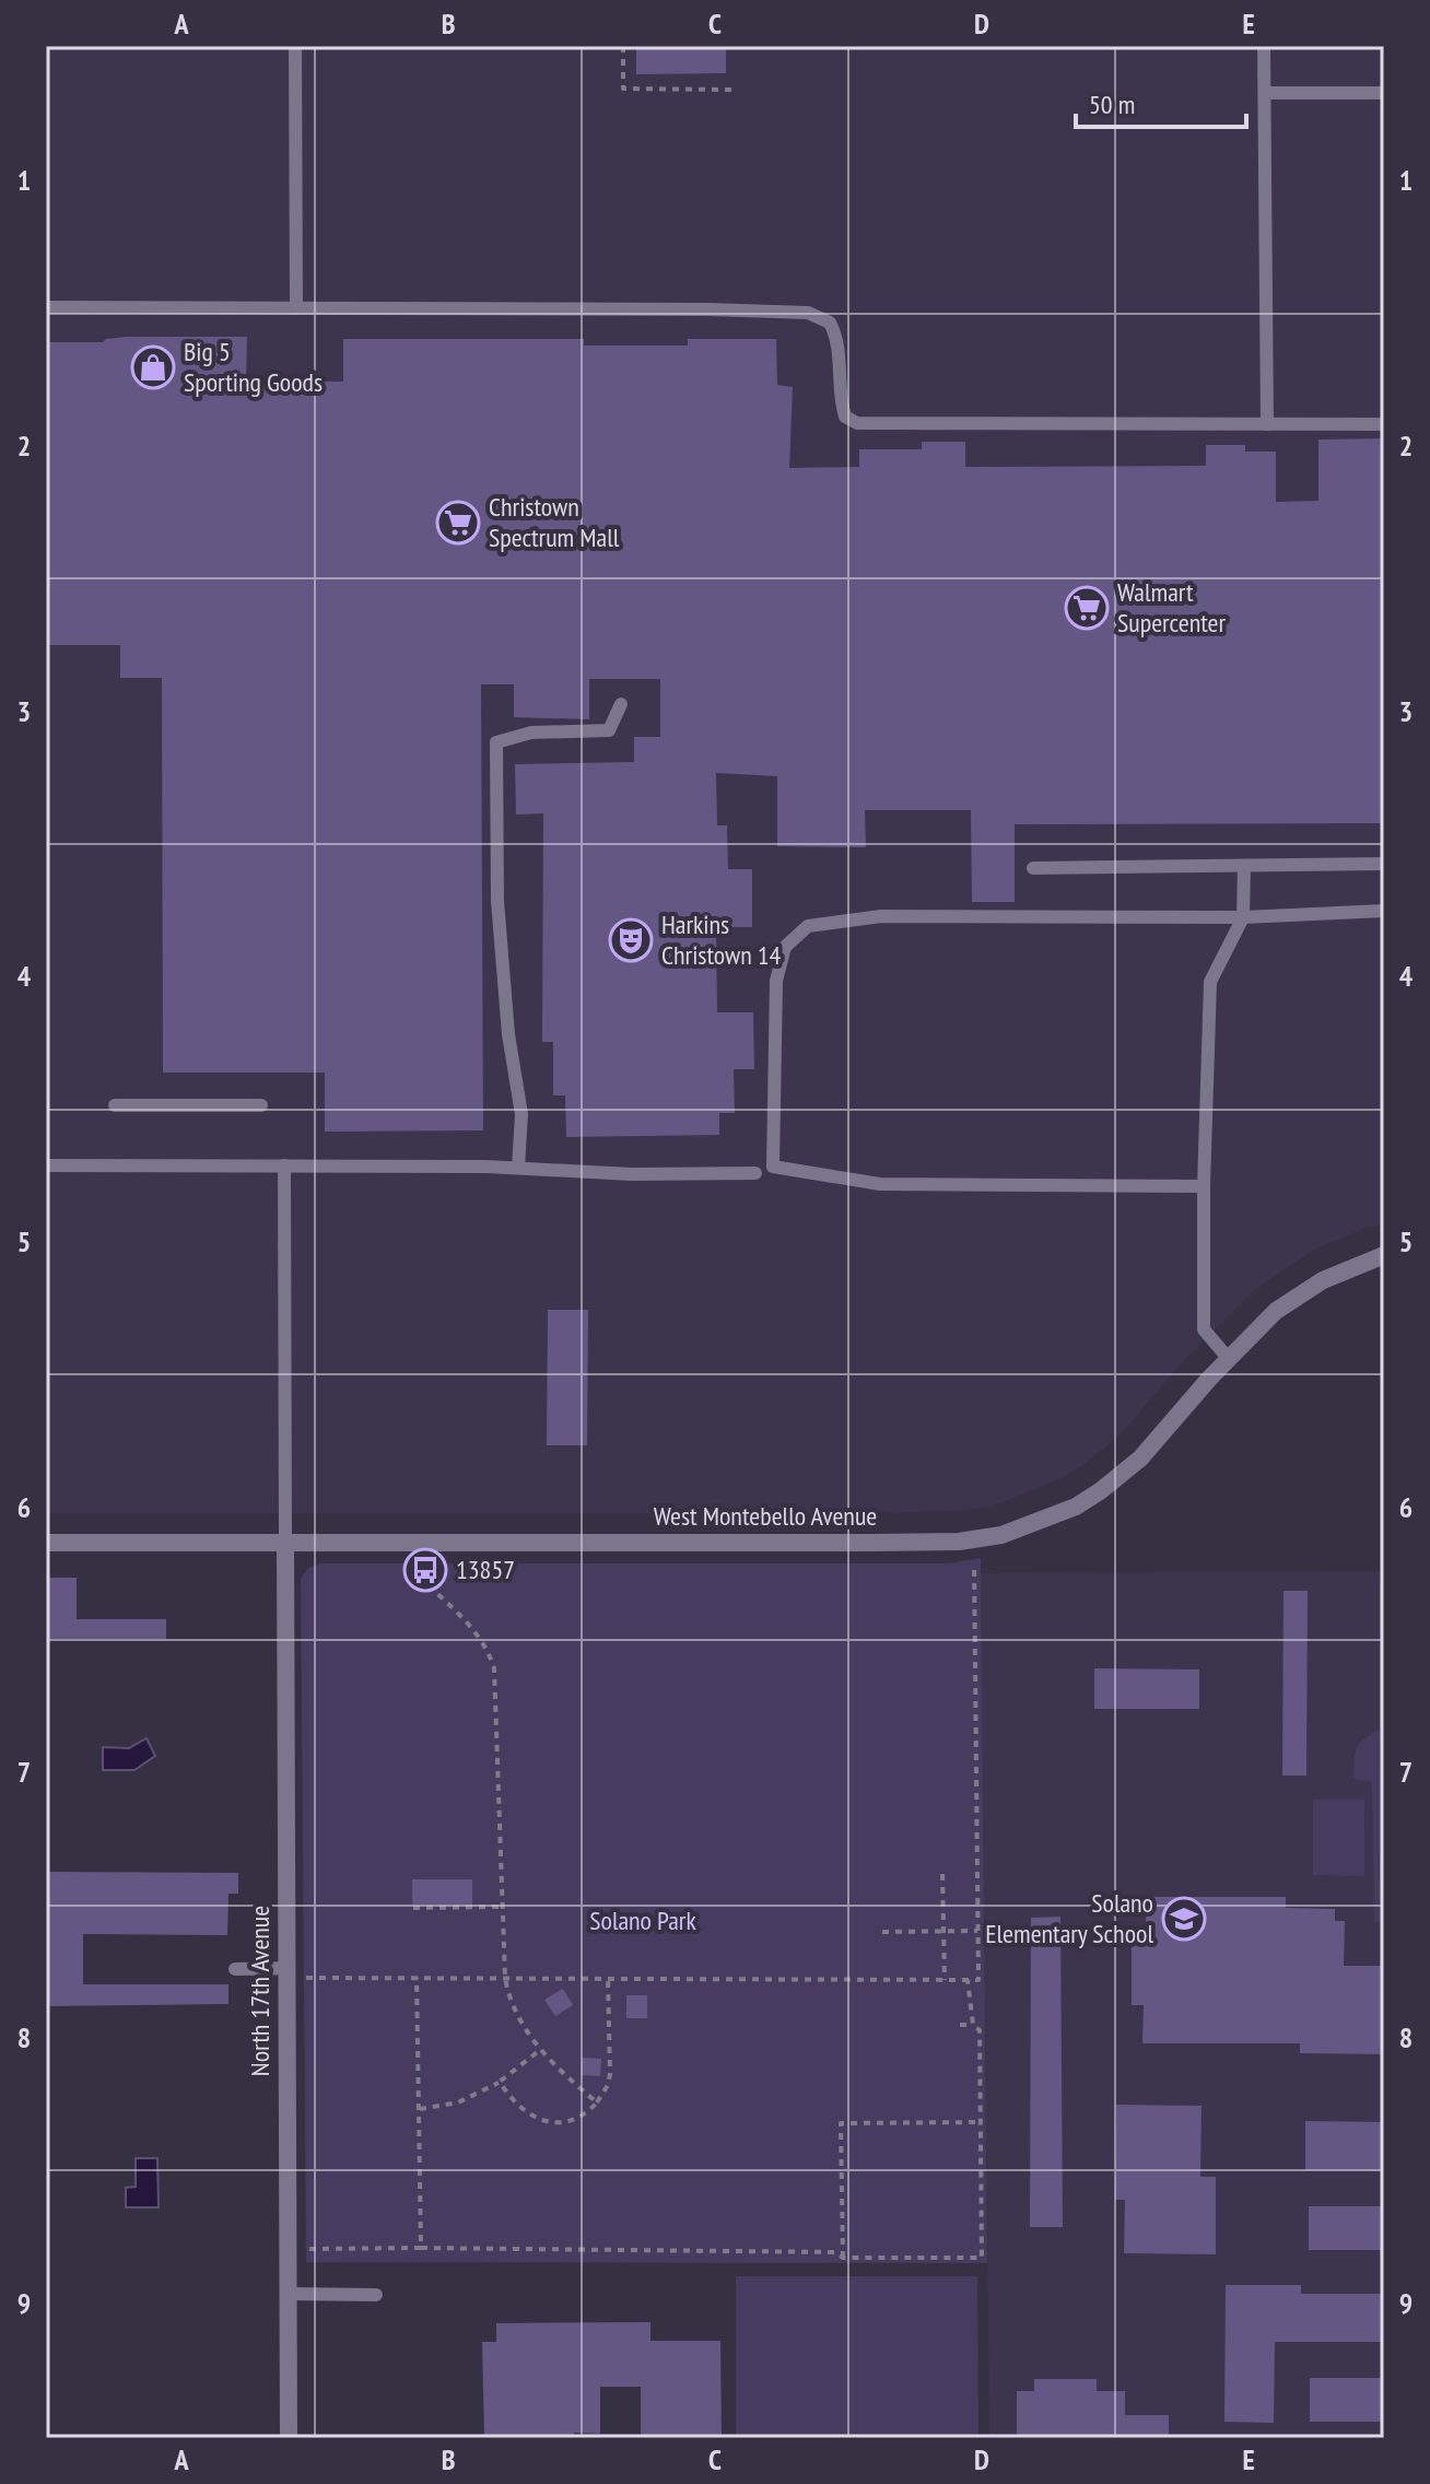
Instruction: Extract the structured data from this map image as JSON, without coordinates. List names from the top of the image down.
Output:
{
  "streets": {
    "street": ["West Montebello Avenue", "North 17th Avenue"]
  },
  "crossings": [
    ["West Montebello Avenue", "North 17th Avenue"]
  ],
  "parks": ["Solano Park"],
  "places": {
    "shop": ["Big 5 Sporting Goods"],
    "supermarket": ["Christown Spectrum Mall", "Walmart Supercenter"],
    "theatre": ["Harkins Christown 14"],
    "bus stop": ["13857"],
    "school or university": ["Solano Elementary School"]
  },
  "scale_bar": "50 m",
  "grid": {
    "columns": [
      "A",
      "B",
      "C",
      "D",
      "E"
    ],
    "rows": [
      "1",
      "2",
      "3",
      "4",
      "5",
      "6",
      "7",
      "8",
      "9"
    ]
  }
}
